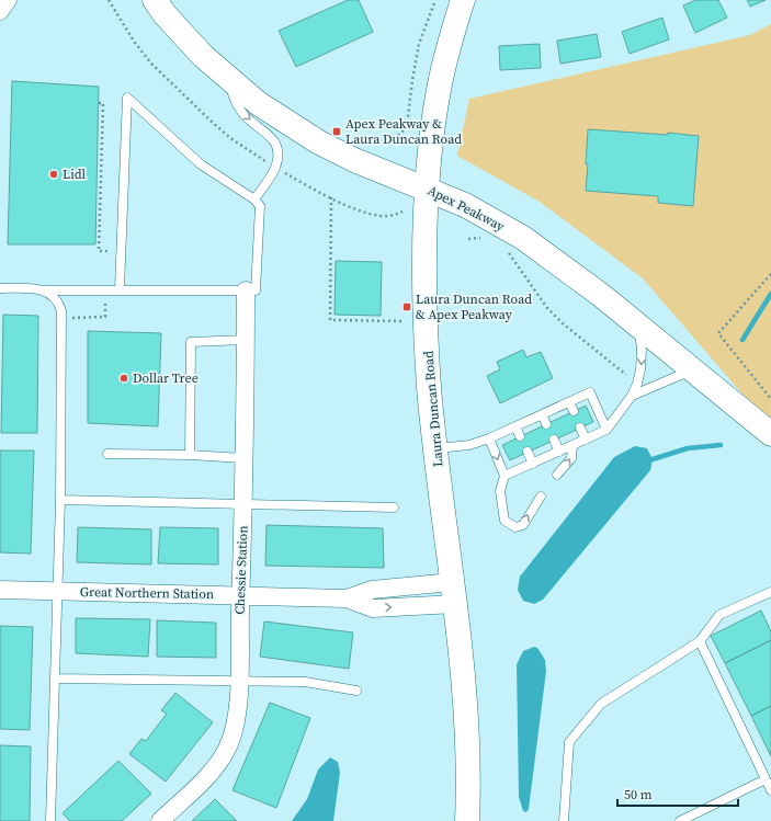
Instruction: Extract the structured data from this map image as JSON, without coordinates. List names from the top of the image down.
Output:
{
  "streets": {
    "street": [
      "Apex Peakway",
      "Laura Duncan Road",
      "Chessie Station",
      "Great Northern Station"
    ]
  },
  "crossings": [
    ["Apex Peakway", "Laura Duncan Road"],
    ["Laura Duncan Road", "Great Northern Station"],
    ["Chessie Station", "Great Northern Station"]
  ],
  "places": {
    "transit": ["Apex Peakway & Laura Duncan Road", "Laura Duncan Road & Apex Peakway"],
    "other": ["Lidl", "Dollar Tree"]
  },
  "scale_bar": "50 m"
}
